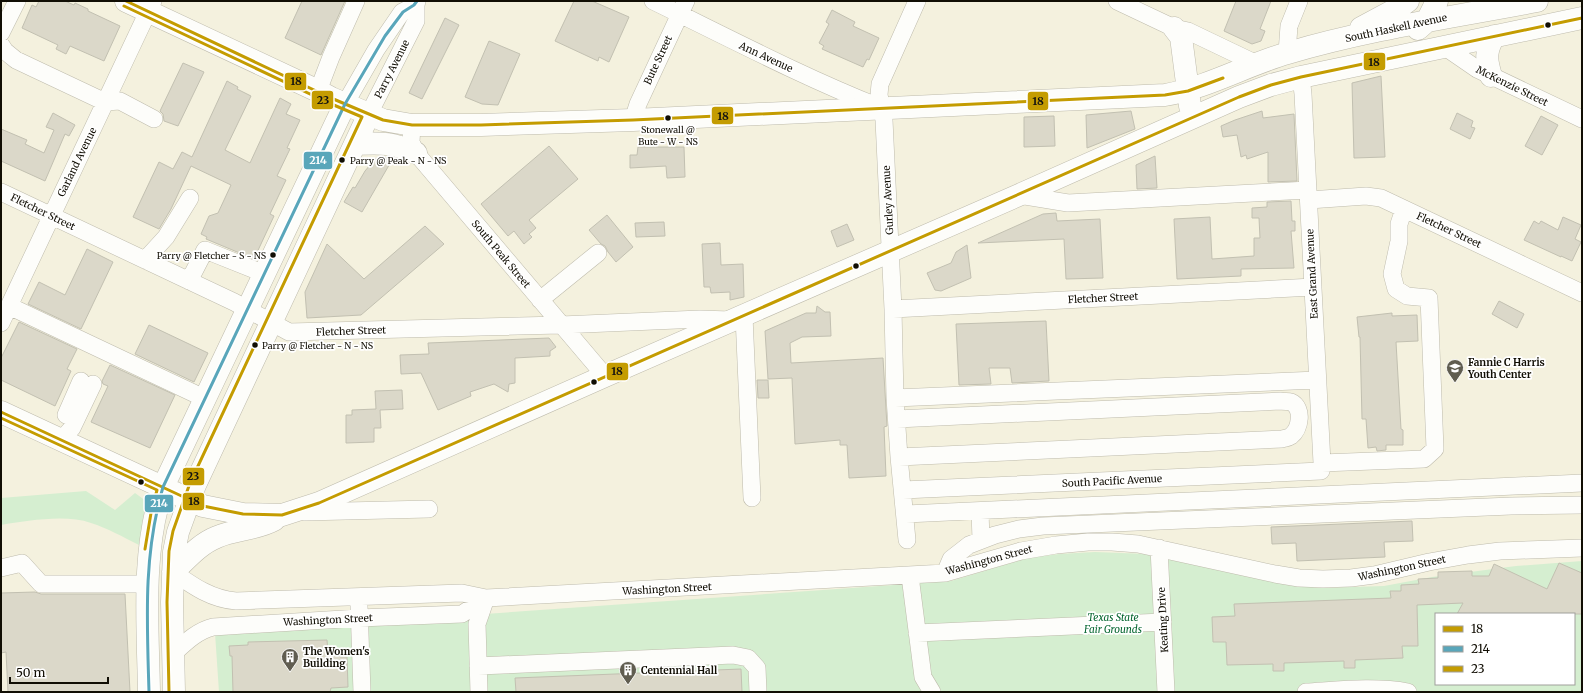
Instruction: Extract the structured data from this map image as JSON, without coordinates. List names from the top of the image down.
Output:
{
  "streets": {
    "main road": ["South Haskell Avenue", "Parry Avenue"],
    "street": [
      "Ann Avenue",
      "Bute Street",
      "McKenzie Street",
      "Garland Avenue",
      "Gurley Avenue",
      "Fletcher Street",
      "South Peak Street",
      "East Grand Avenue",
      "South Pacific Avenue",
      "Washington Street",
      "Keating Drive"
    ]
  },
  "crossings": [
    ["South Haskell Avenue", "Ann Avenue"],
    ["South Haskell Avenue", "Bute Street"],
    ["South Haskell Avenue", "Parry Avenue"],
    ["South Haskell Avenue", "Gurley Avenue"],
    ["South Haskell Avenue", "South Peak Street"],
    ["Ann Avenue", "Bute Street"],
    ["Ann Avenue", "Gurley Avenue"],
    ["Parry Avenue", "Fletcher Street"],
    ["Parry Avenue", "Washington Street"],
    ["Garland Avenue", "Fletcher Street"],
    ["Gurley Avenue", "Fletcher Street"],
    ["Gurley Avenue", "South Pacific Avenue"],
    ["Fletcher Street", "South Peak Street"],
    ["Fletcher Street", "East Grand Avenue"],
    ["Fletcher Street", "South Pacific Avenue"],
    ["East Grand Avenue", "South Pacific Avenue"],
    ["Washington Street", "Keating Drive"]
  ],
  "parks": ["Texas State Fair Grounds"],
  "places": {
    "other": [
      "Stonewall @ Bute - W - NS",
      "Parry @ Peak - N - NS",
      "Parry @ Fletcher - S - NS",
      "Parry @ Fletcher - N - NS"
    ],
    "school or university": ["Fannie C Harris Youth Center"],
    "building": ["The Women's Building", "Centennial Hall"]
  },
  "lines": ["transit line 18", "transit line 214", "transit line 23"],
  "legend": ["18", "214", "23"],
  "scale_bar": "50 m"
}
